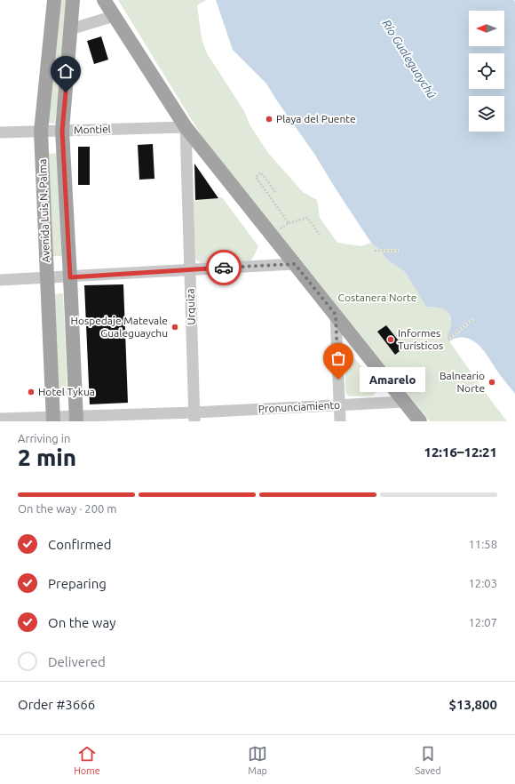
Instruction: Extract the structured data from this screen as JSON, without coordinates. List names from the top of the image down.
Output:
{
  "streets": {
    "main road": ["Avenida Luis N. Palma"],
    "street": ["Montiel", "Urquiza", "Pronunciamiento"]
  },
  "crossings": [
    ["Montiel", "Avenida Luis N. Palma"],
    ["Montiel", "Urquiza"],
    ["Avenida Luis N. Palma", "Pronunciamiento"],
    ["Urquiza", "Pronunciamiento"]
  ],
  "water": ["Río Gualeguaychú"],
  "parks": ["Costanera Norte"],
  "places": [
    "Playa del Puente",
    "Hospedaje Matevale Gualeguaychu",
    "Informes Turísticos",
    "Amarelo",
    "Balneario Norte",
    "Hotel Tykua"
  ],
  "north": "left",
  "page": {
    "bubble": "Amarelo",
    "heading": ["2 min", "Arriving in", "12:16–12:21"],
    "panel": ["Order #3666", "$13,800"],
    "bar": "On the way · 200 m",
    "list": [
      ["Confirmed", "11:58"],
      ["Preparing", "12:03"],
      ["On the way", "12:07"],
      "Delivered"
    ],
    "tabs": ["Home", "Map", "Saved"]
  }
}
